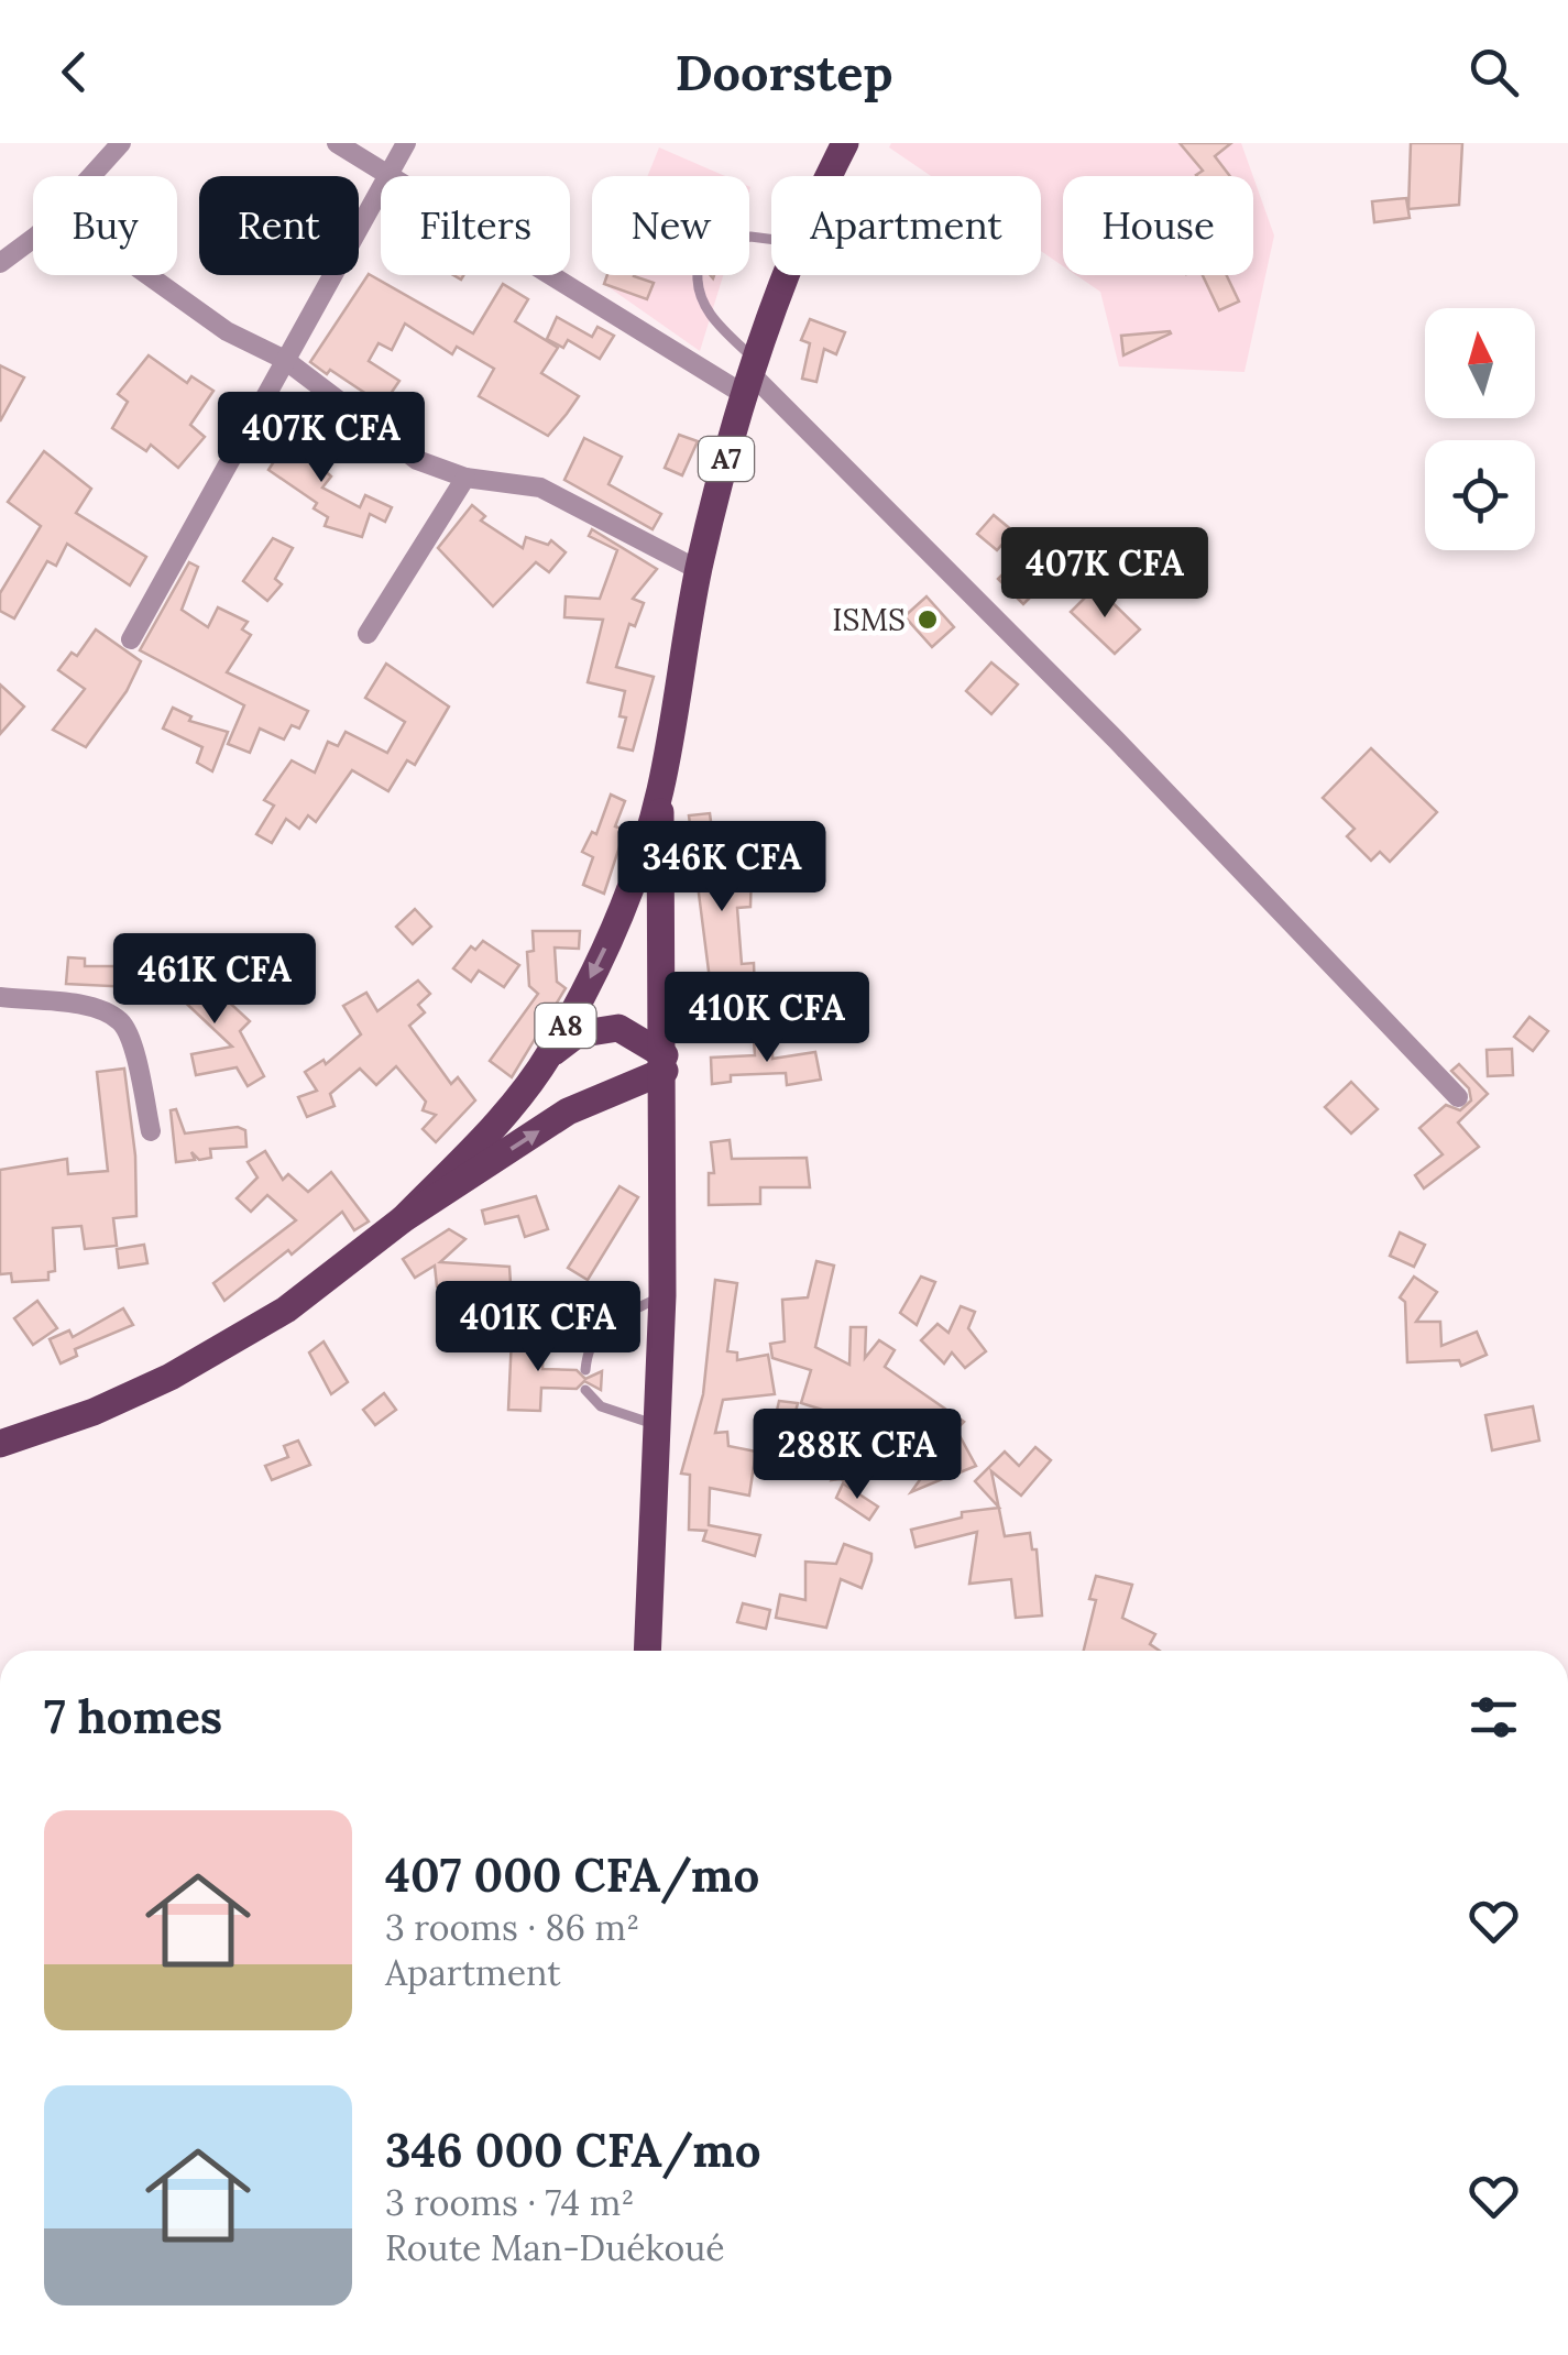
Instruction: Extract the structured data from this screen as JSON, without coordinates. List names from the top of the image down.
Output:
{
  "streets": {
    "main road": ["A7", "A8"]
  },
  "crossings": [
    ["A7", "A8"]
  ],
  "places": ["ISMS"],
  "north": "top",
  "page": {
    "header": "Doorstep",
    "chip": [
      "Buy",
      "Rent",
      "Filters",
      "New",
      "Apartment",
      "House"
    ],
    "price": [
      "407K CFA",
      "407K CFA",
      "346K CFA",
      "461K CFA",
      "410K CFA",
      "401K CFA",
      "288K CFA"
    ],
    "heading": "7 homes",
    "list": [
      {
        "name": "407 000 CFA/mo",
        "note": "3 rooms · 86 m² · Apartment"
      },
      {
        "name": "346 000 CFA/mo",
        "note": "3 rooms · 74 m² · Route Man-Duékoué"
      }
    ]
  }
}
